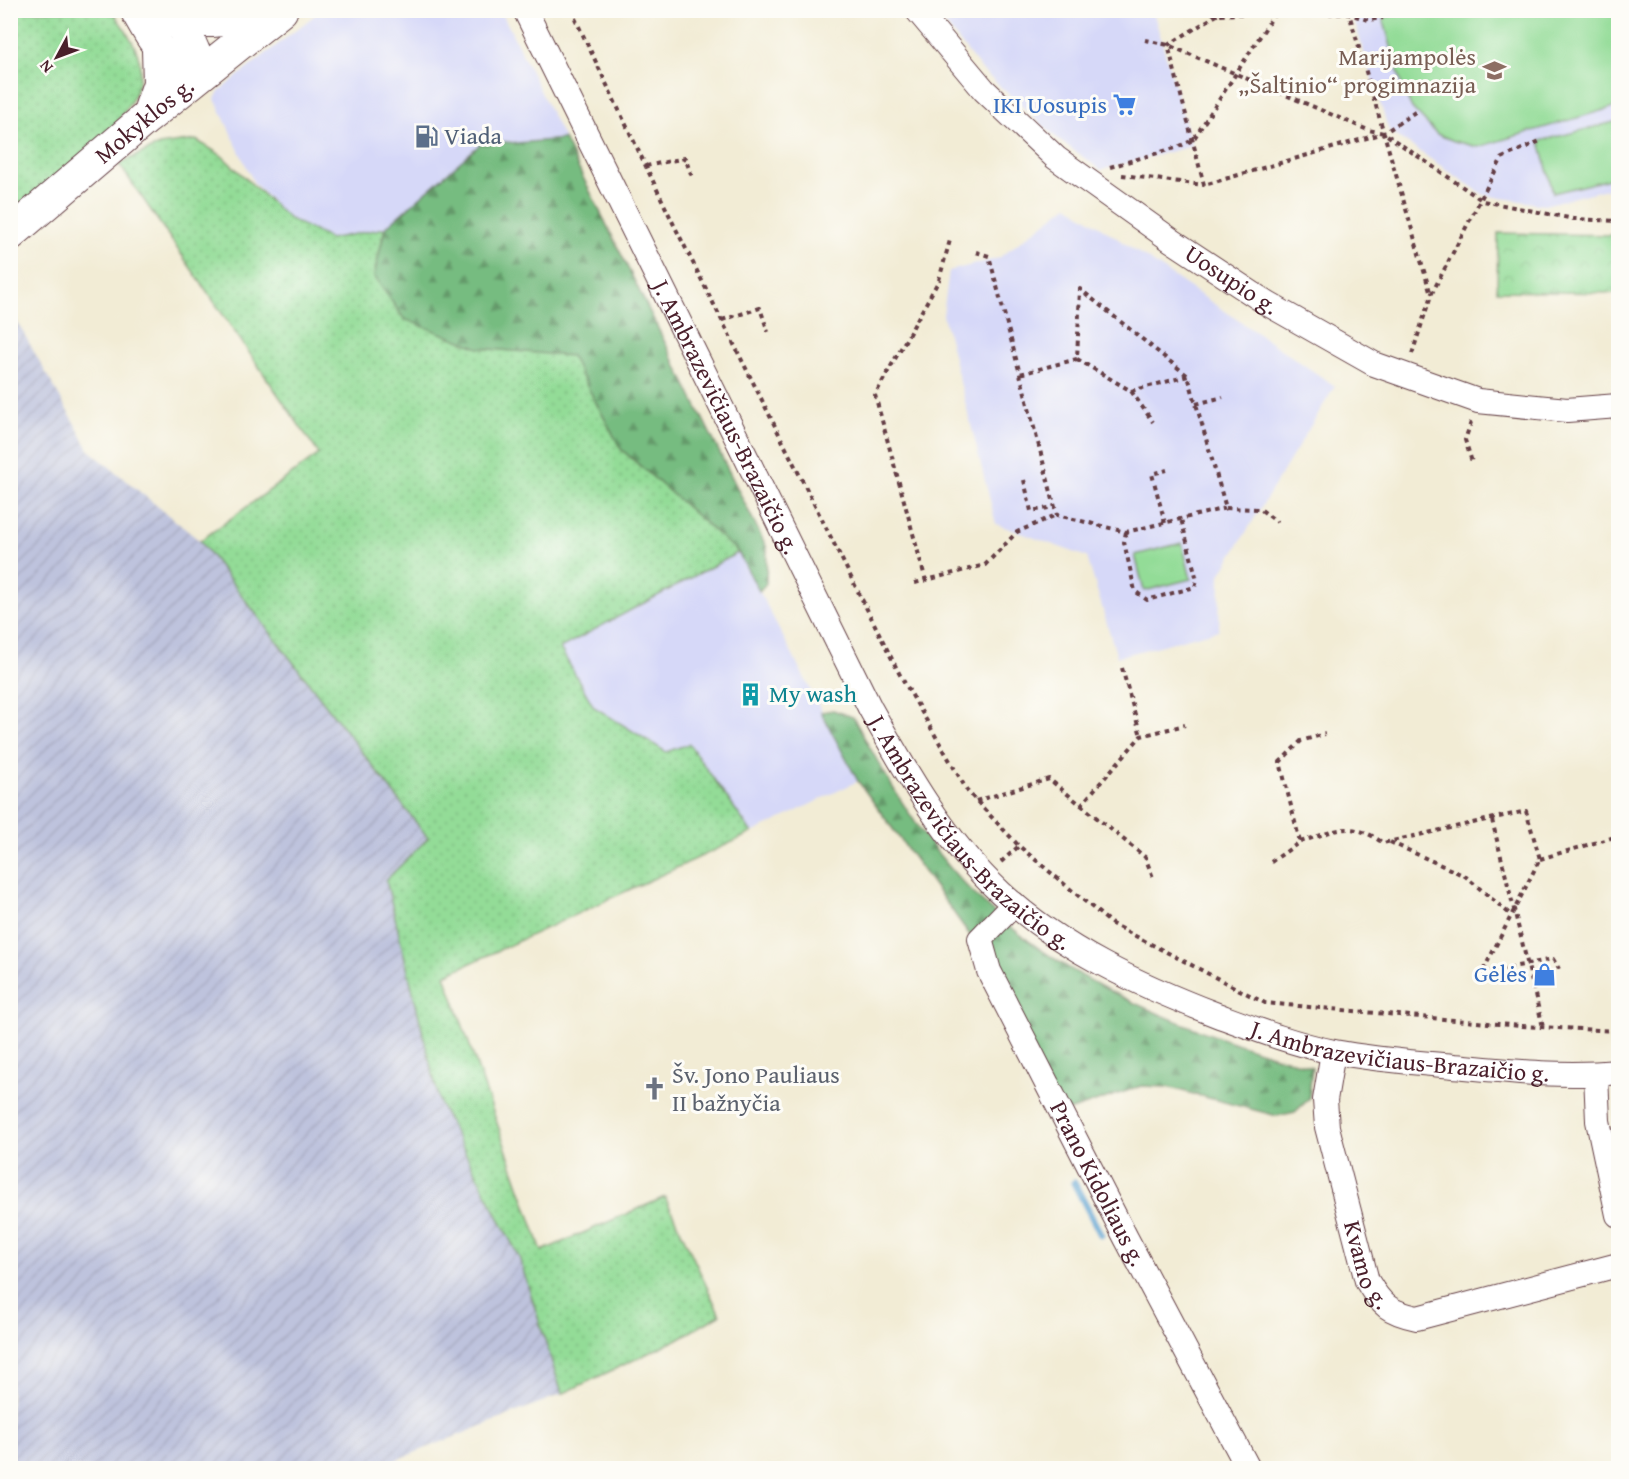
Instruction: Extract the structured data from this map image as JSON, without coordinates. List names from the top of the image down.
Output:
{
  "streets": {
    "main road": ["Mokyklos g."],
    "street": [
      "Uosupio g.",
      "J. Ambrazevičiaus-Brazaičio g.",
      "Prano Kidoliaus g.",
      "Kvamo g."
    ]
  },
  "crossings": [
    ["J. Ambrazevičiaus-Brazaičio g.", "Prano Kidoliaus g."],
    ["J. Ambrazevičiaus-Brazaičio g.", "Kvamo g."]
  ],
  "places": {
    "school or university": ["Marijampolės „Šaltinio“ progimnazija"],
    "supermarket": ["IKI Uosupis"],
    "fuel station": ["Viada"],
    "building": ["My wash"],
    "shop": ["Gėlės"],
    "church": ["Šv. Jono Pauliaus II bažnyčia"]
  },
  "north": "bottom left"
}
